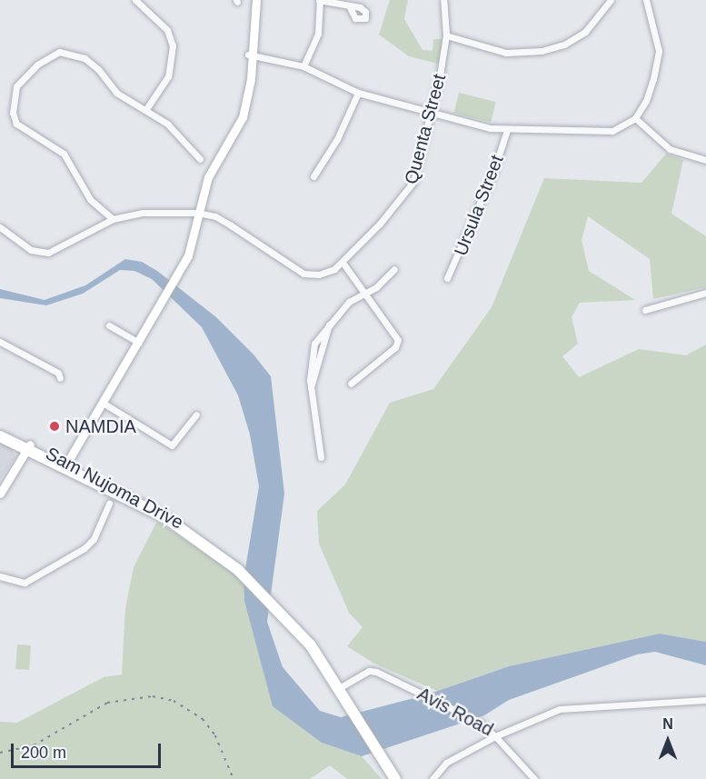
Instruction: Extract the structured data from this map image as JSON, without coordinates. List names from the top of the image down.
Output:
{
  "streets": {
    "highway": ["Sam Nujoma Drive"],
    "street": ["Quenta Street", "Ursula Street", "Avis Road"]
  },
  "crossings": [
    ["Sam Nujoma Drive", "Avis Road"]
  ],
  "places": ["NAMDIA"],
  "scale_bar": "200 m",
  "north": "top"
}
